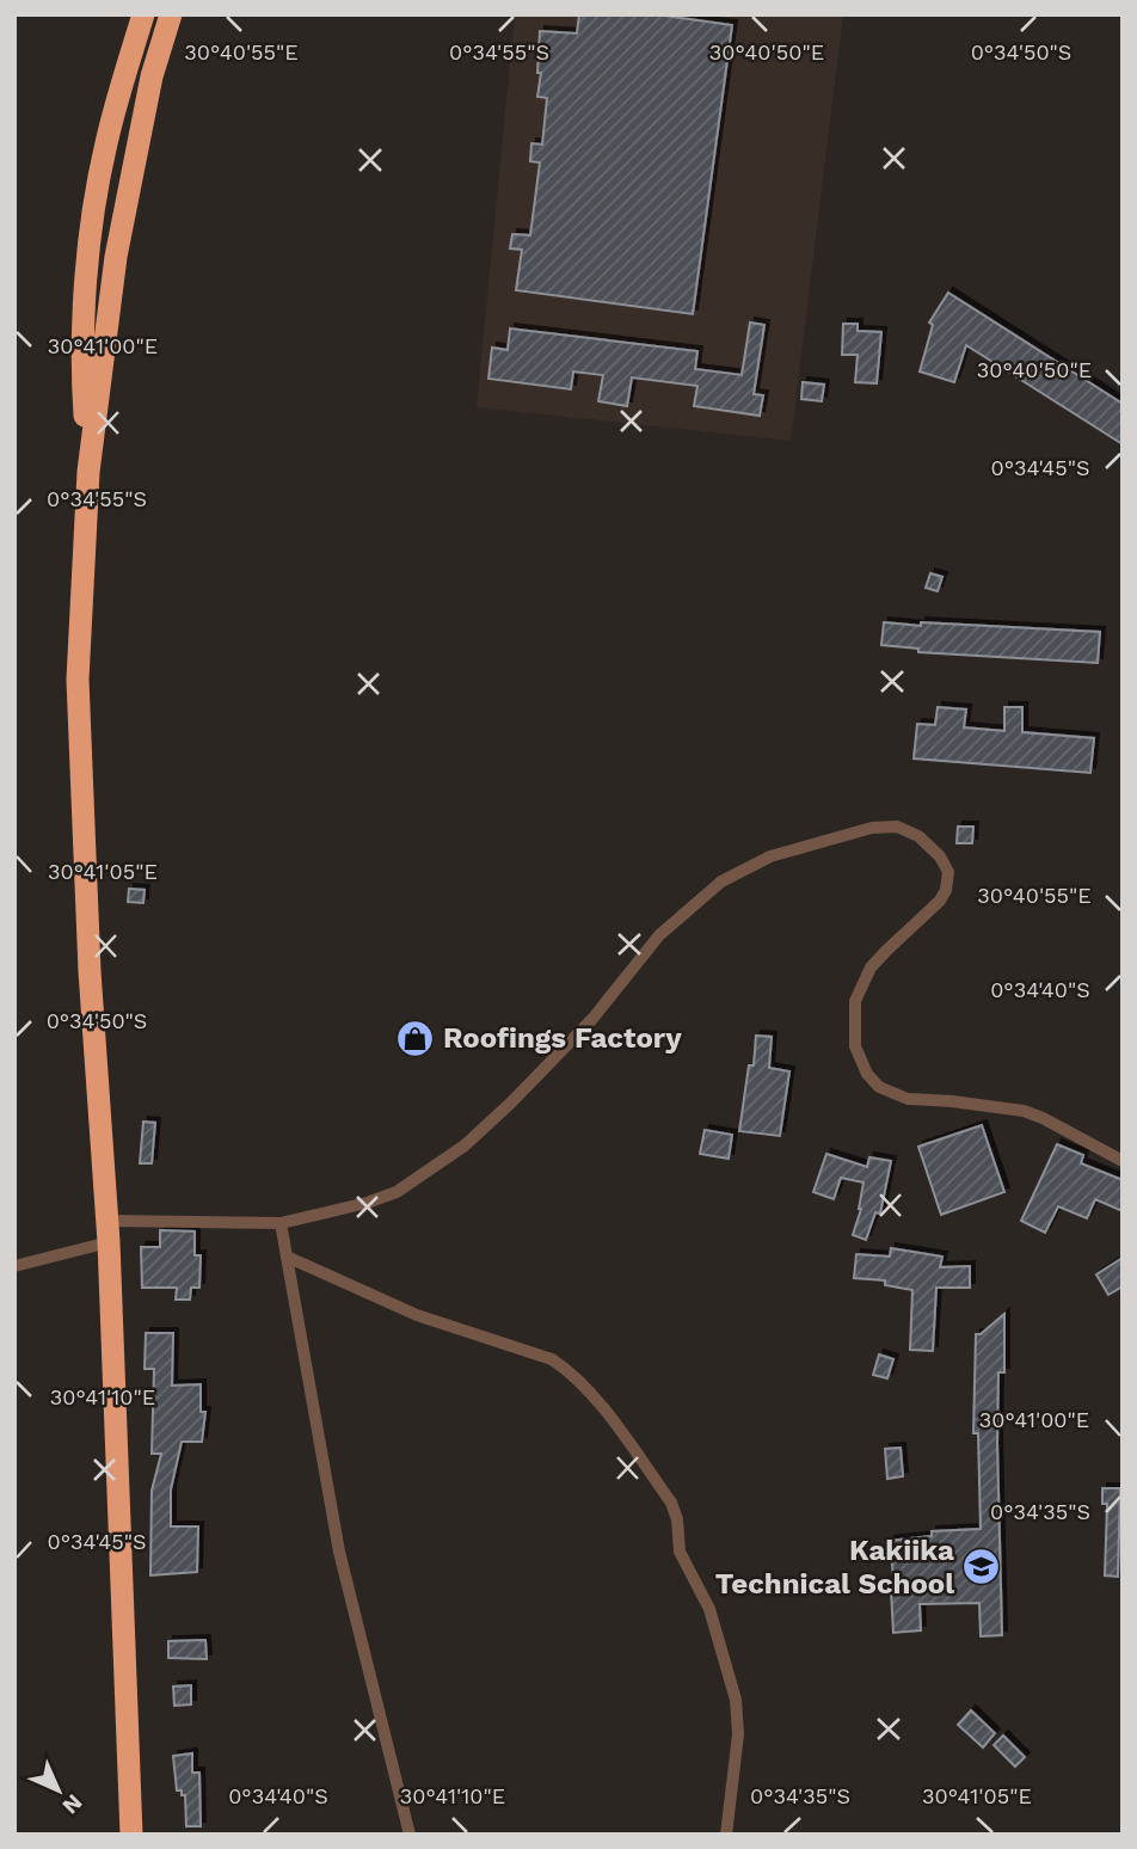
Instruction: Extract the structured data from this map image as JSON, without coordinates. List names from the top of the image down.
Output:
{
  "places": {
    "shop": ["Roofings Factory"],
    "school or university": ["Kakiika Technical School"]
  },
  "north": "bottom right",
  "coordinates": [
    "30°40'55\"E",
    "0°34'55\"S",
    "30°40'50\"E",
    "0°34'50\"S",
    "30°41'00\"E",
    "0°34'45\"S",
    "30°41'05\"E",
    "0°34'40\"S",
    "30°41'10\"E",
    "0°34'35\"S"
  ]
}
